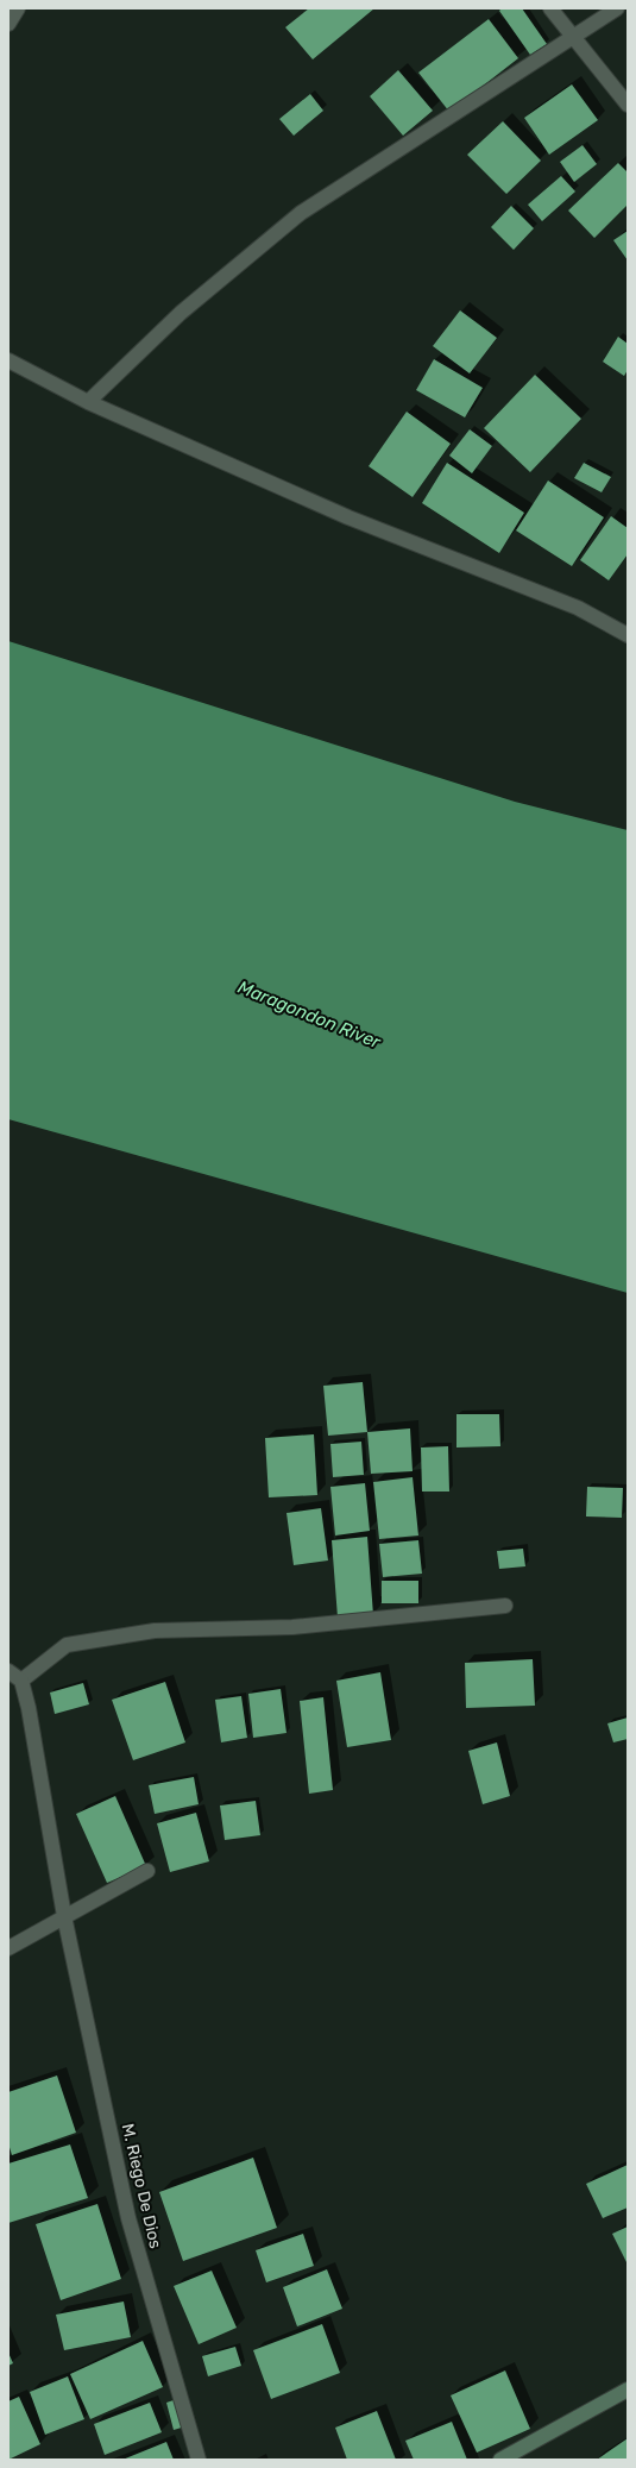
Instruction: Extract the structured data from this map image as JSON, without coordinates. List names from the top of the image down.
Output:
{
  "streets": {
    "street": ["M. Riego De Dios"]
  },
  "water": ["Maragondon River"]
}
